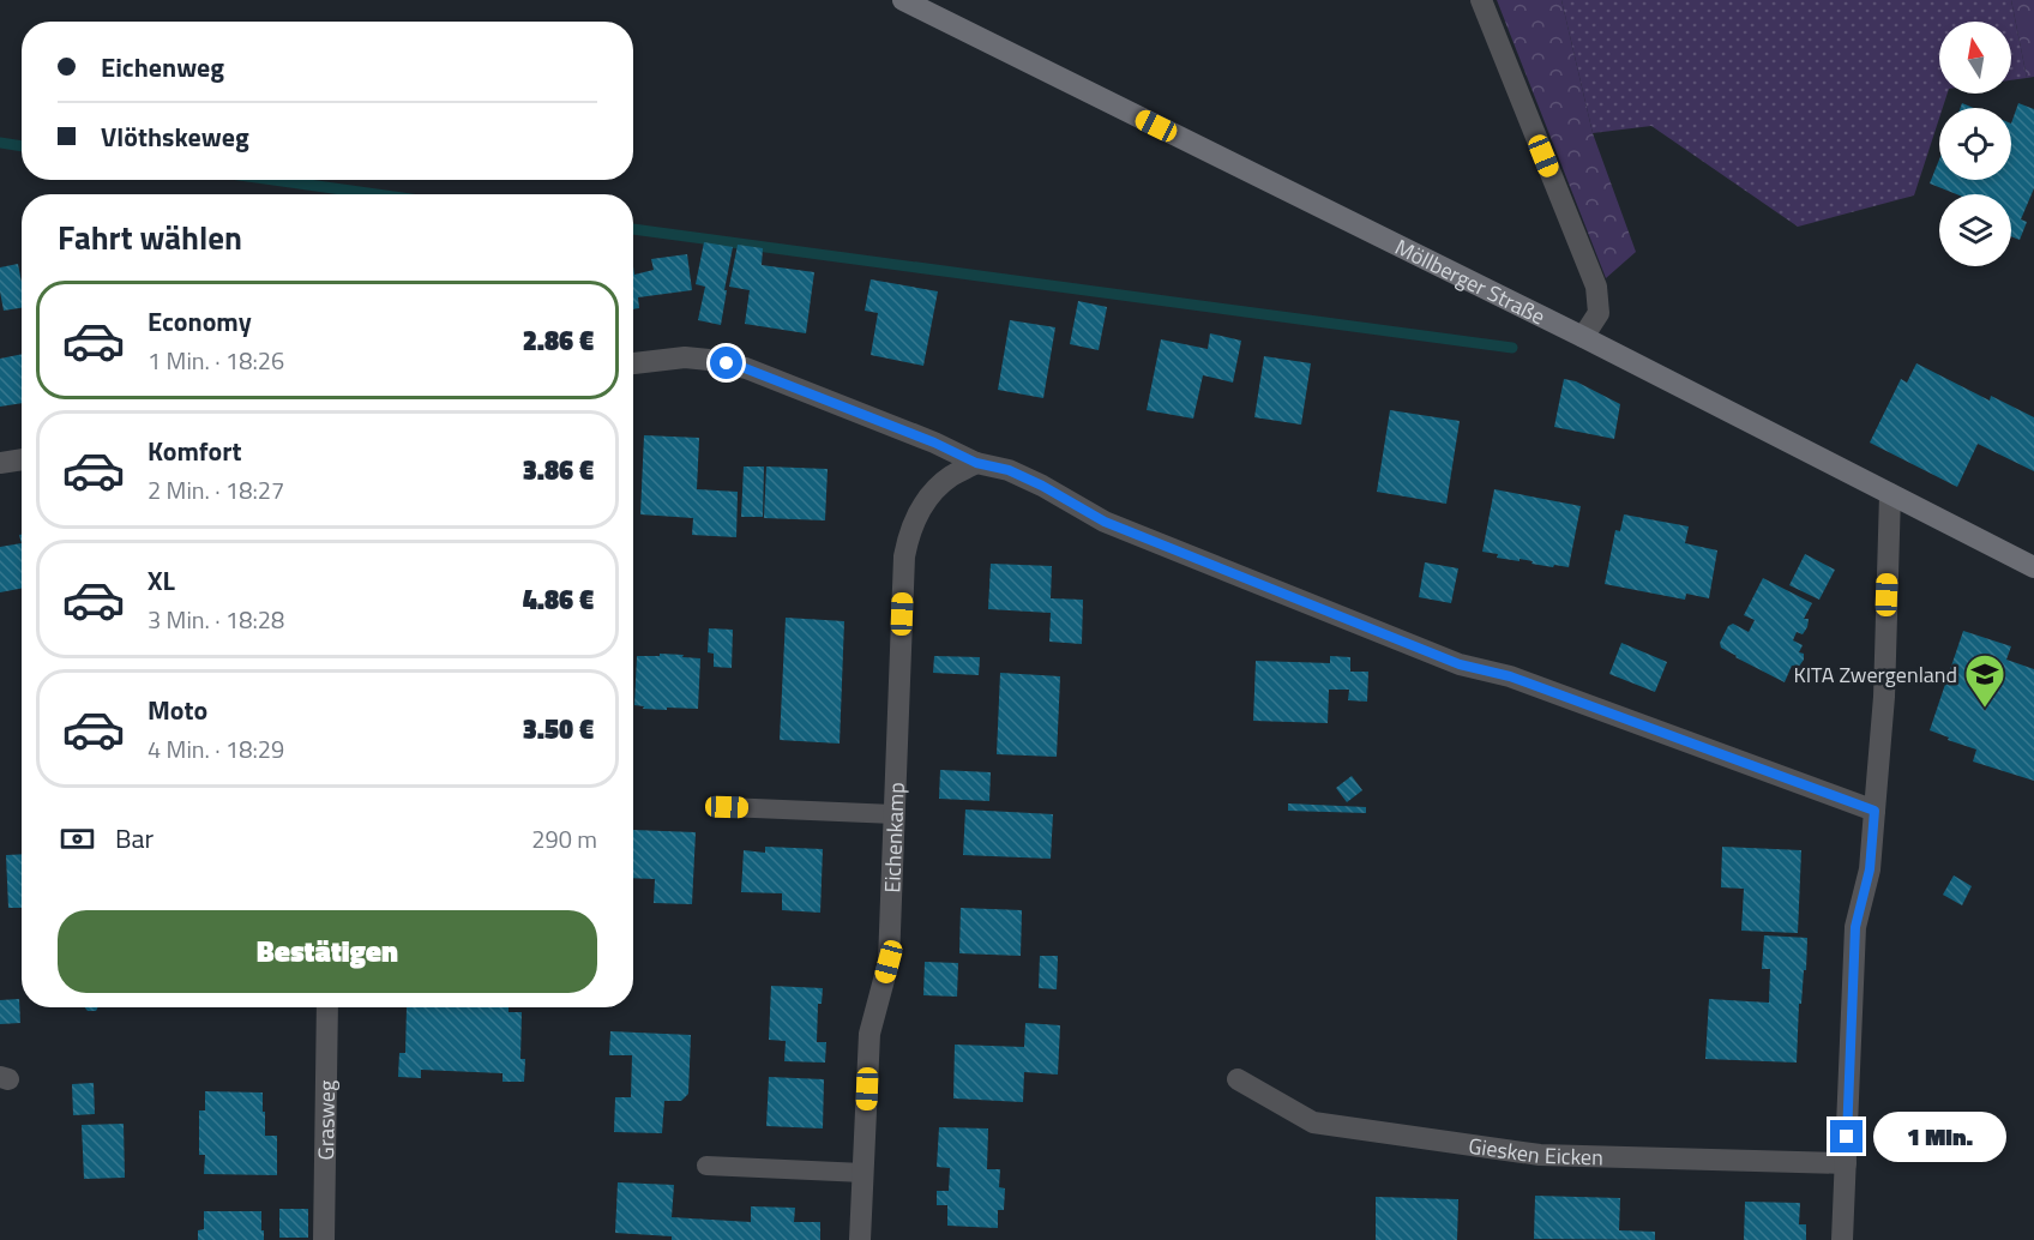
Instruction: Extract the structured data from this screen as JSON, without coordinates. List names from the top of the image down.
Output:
{
  "streets": {
    "street": [
      "Möllberger Straße",
      "Eichenkamp",
      "Grasweg",
      "Giesken Eicken"
    ]
  },
  "places": {
    "school or university": ["KITA Zwergenland"]
  },
  "north": "top",
  "page": {
    "banner": ["Eichenweg", "Vlöthskeweg"],
    "heading": "Fahrt wählen",
    "list": [
      {
        "name": "Economy",
        "note": "1 Min. · 18:26",
        "value": "2.86 €"
      },
      {
        "name": "Komfort",
        "note": "2 Min. · 18:27",
        "value": "3.86 €"
      },
      {
        "name": "XL",
        "note": "3 Min. · 18:28",
        "value": "4.86 €"
      },
      {
        "name": "Moto",
        "note": "4 Min. · 18:29",
        "value": "3.50 €"
      }
    ],
    "pay": ["Bar", "290 m"],
    "buttons": "Bestätigen",
    "bubble": "1 Min."
  }
}
